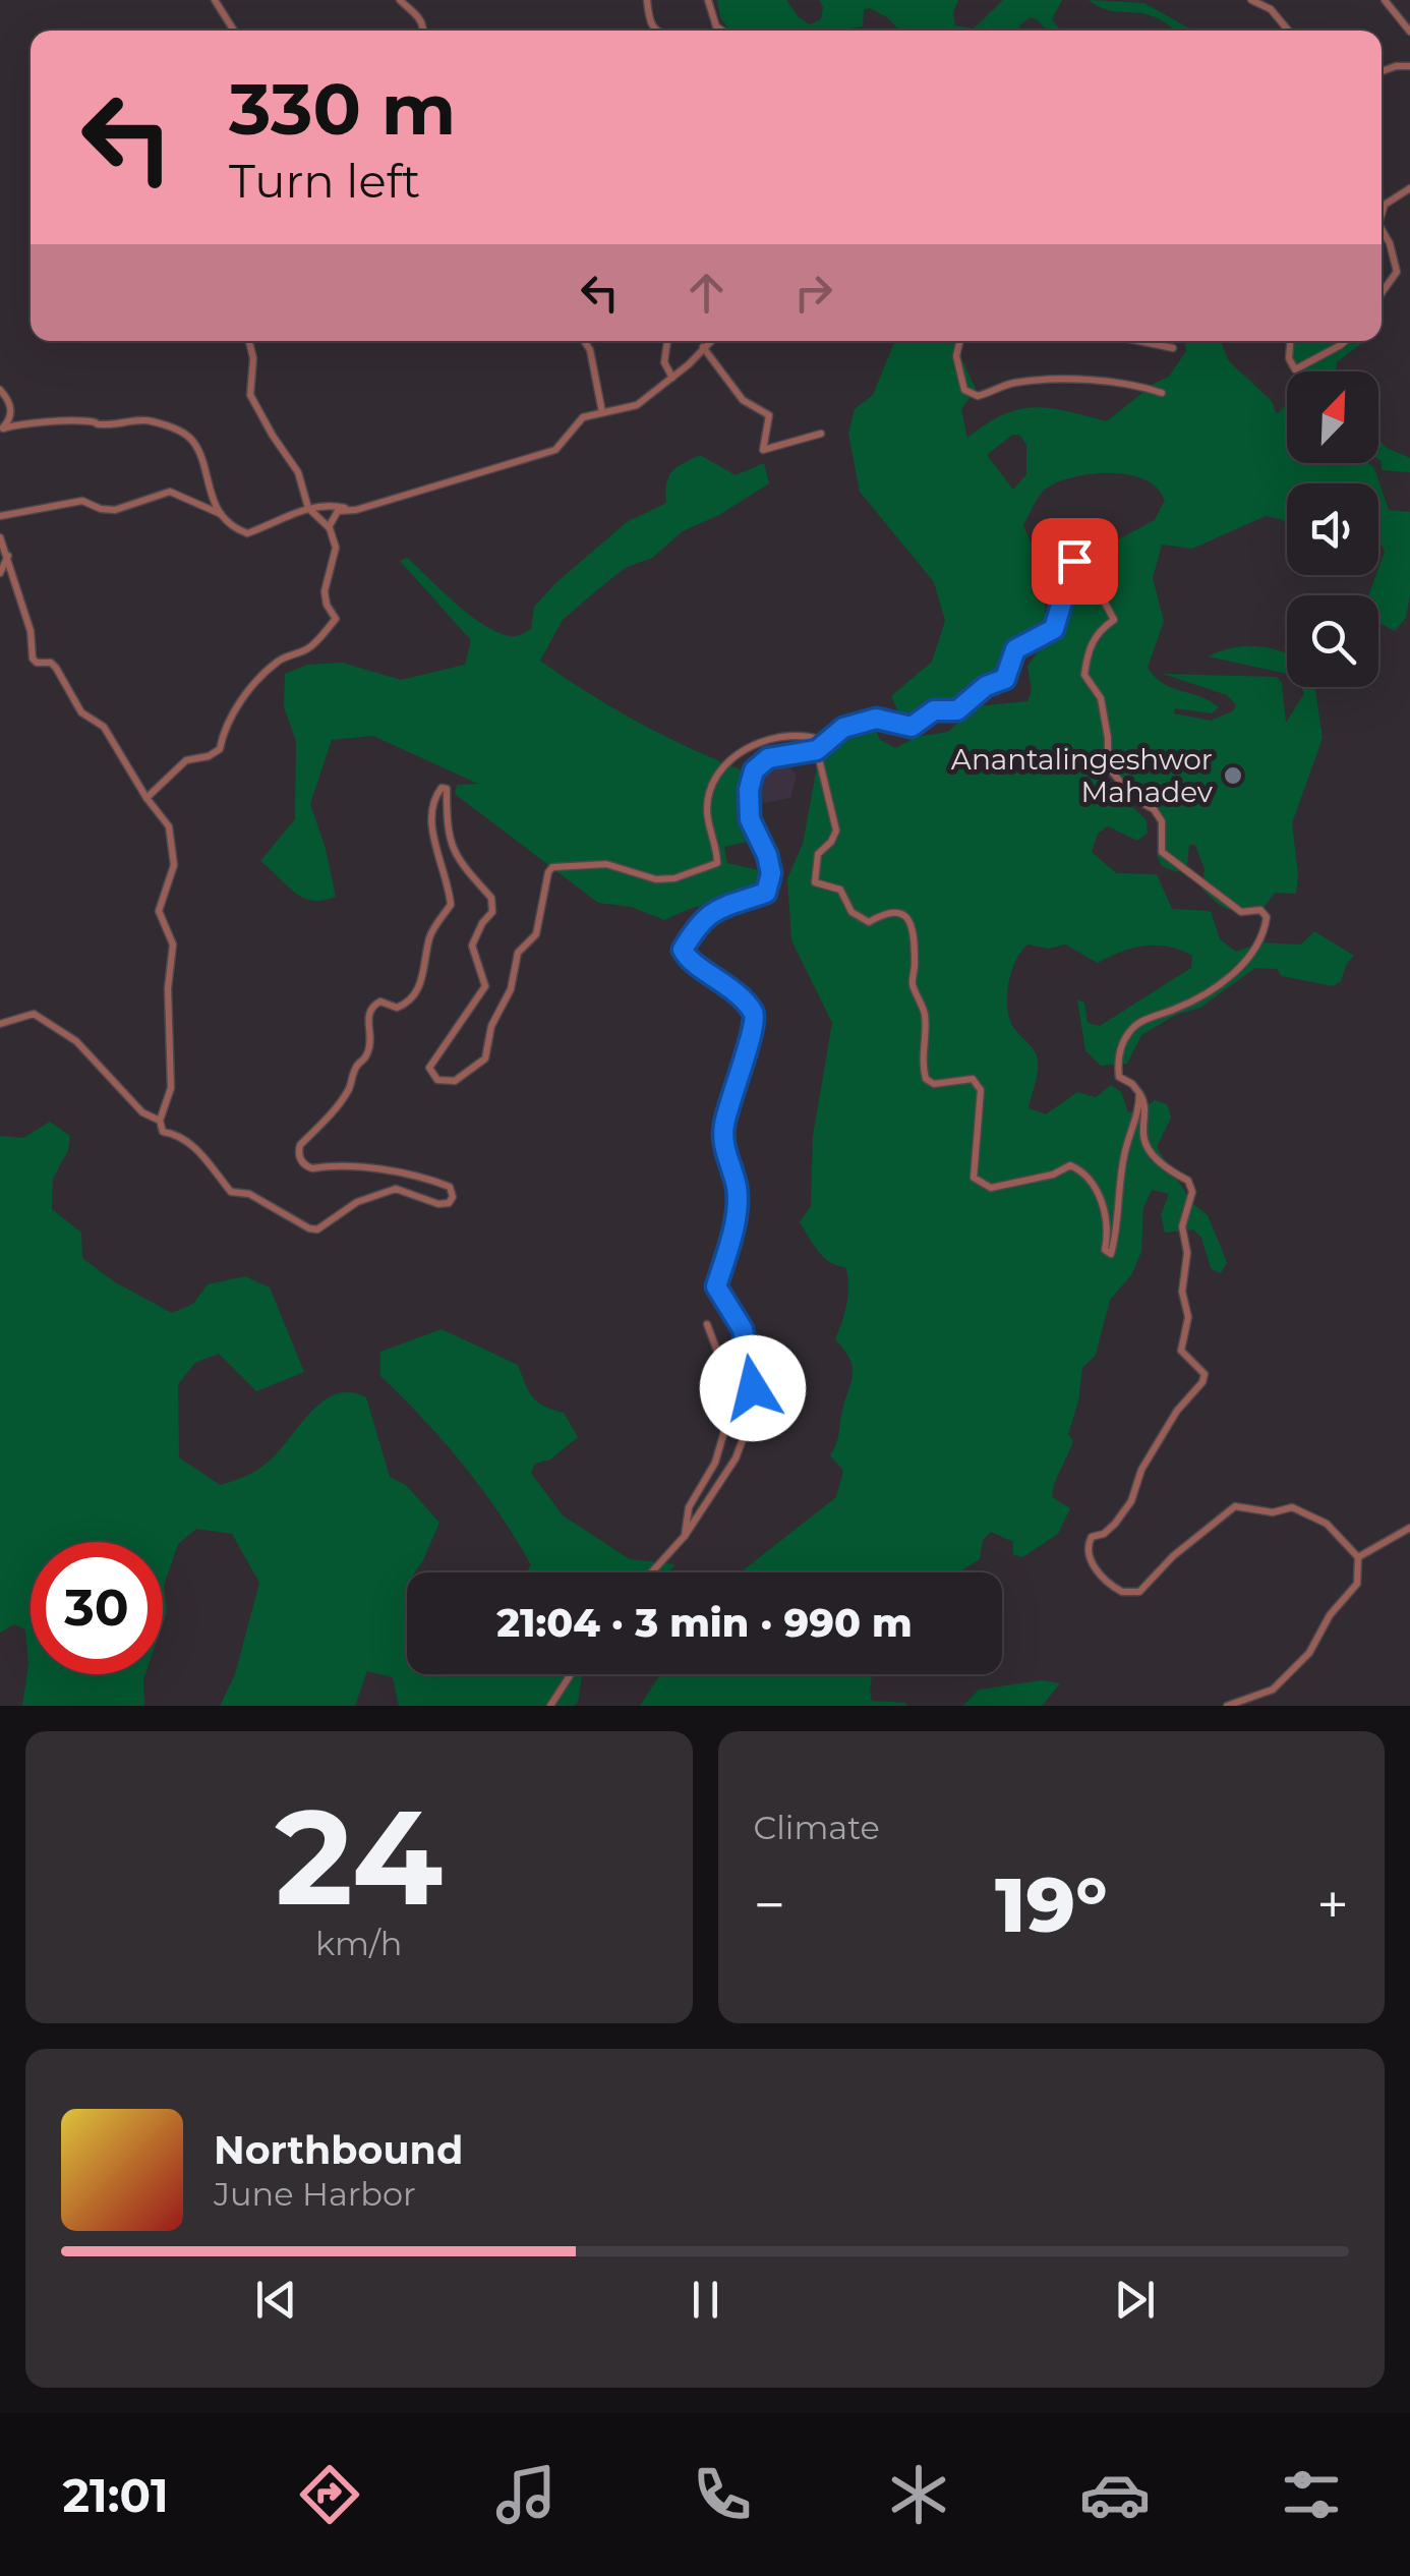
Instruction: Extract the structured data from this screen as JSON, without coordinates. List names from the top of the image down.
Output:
{
  "places": ["Anantalingeshwor Mahadev"],
  "north": "top right",
  "page": {
    "turn": ["330 m", "Turn left"],
    "limit": "30",
    "trip": "21:04 · 3 min · 990 m",
    "tile": [
      ["24", "km/h"],
      "Climate"
    ],
    "heat": ["−", "19°", "+"],
    "song": ["Northbound", "June Harbor"],
    "tabs": "21:01"
  }
}
